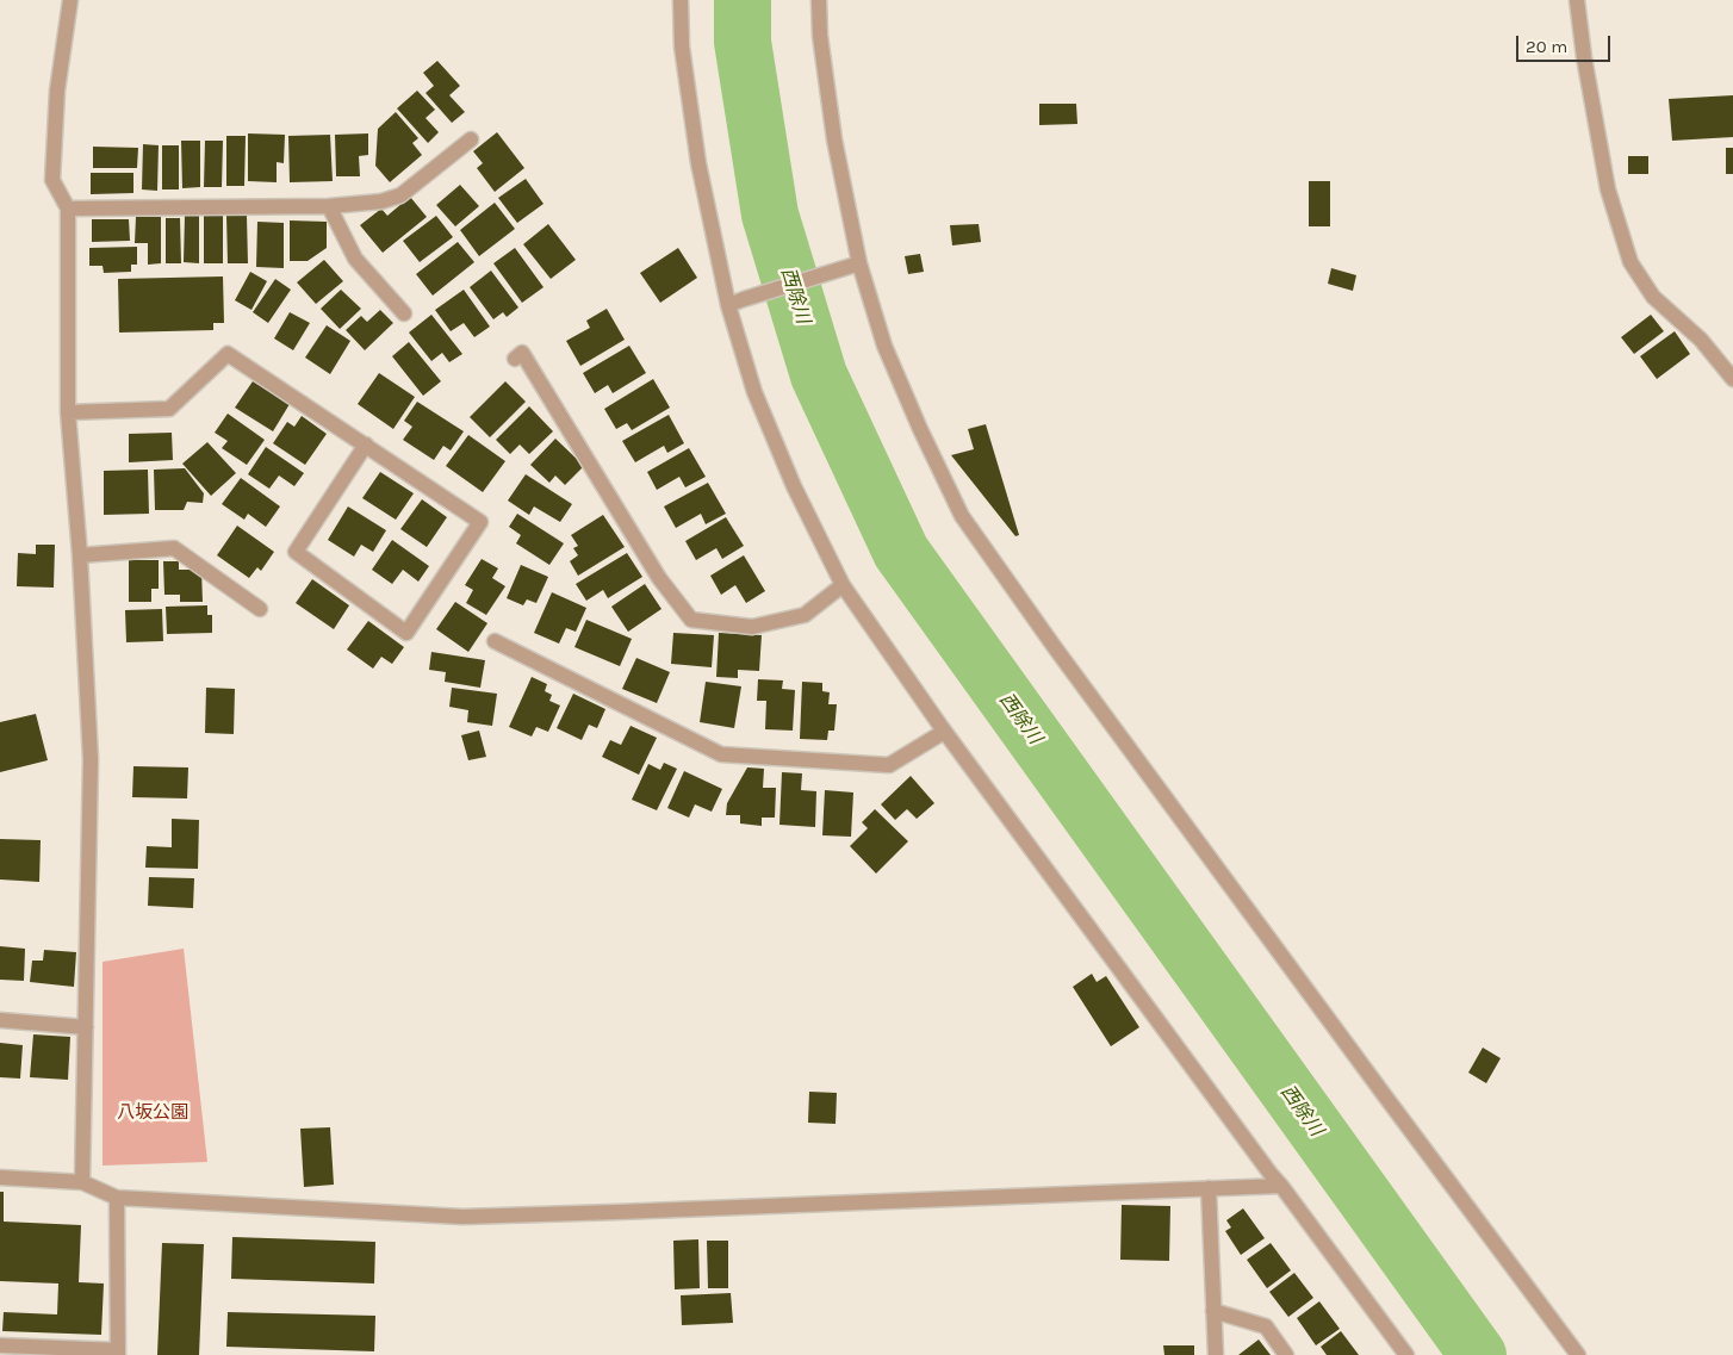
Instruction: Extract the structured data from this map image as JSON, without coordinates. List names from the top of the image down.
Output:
{
  "water": ["西除川"],
  "parks": ["八坂公園"],
  "scale_bar": "20 m"
}
